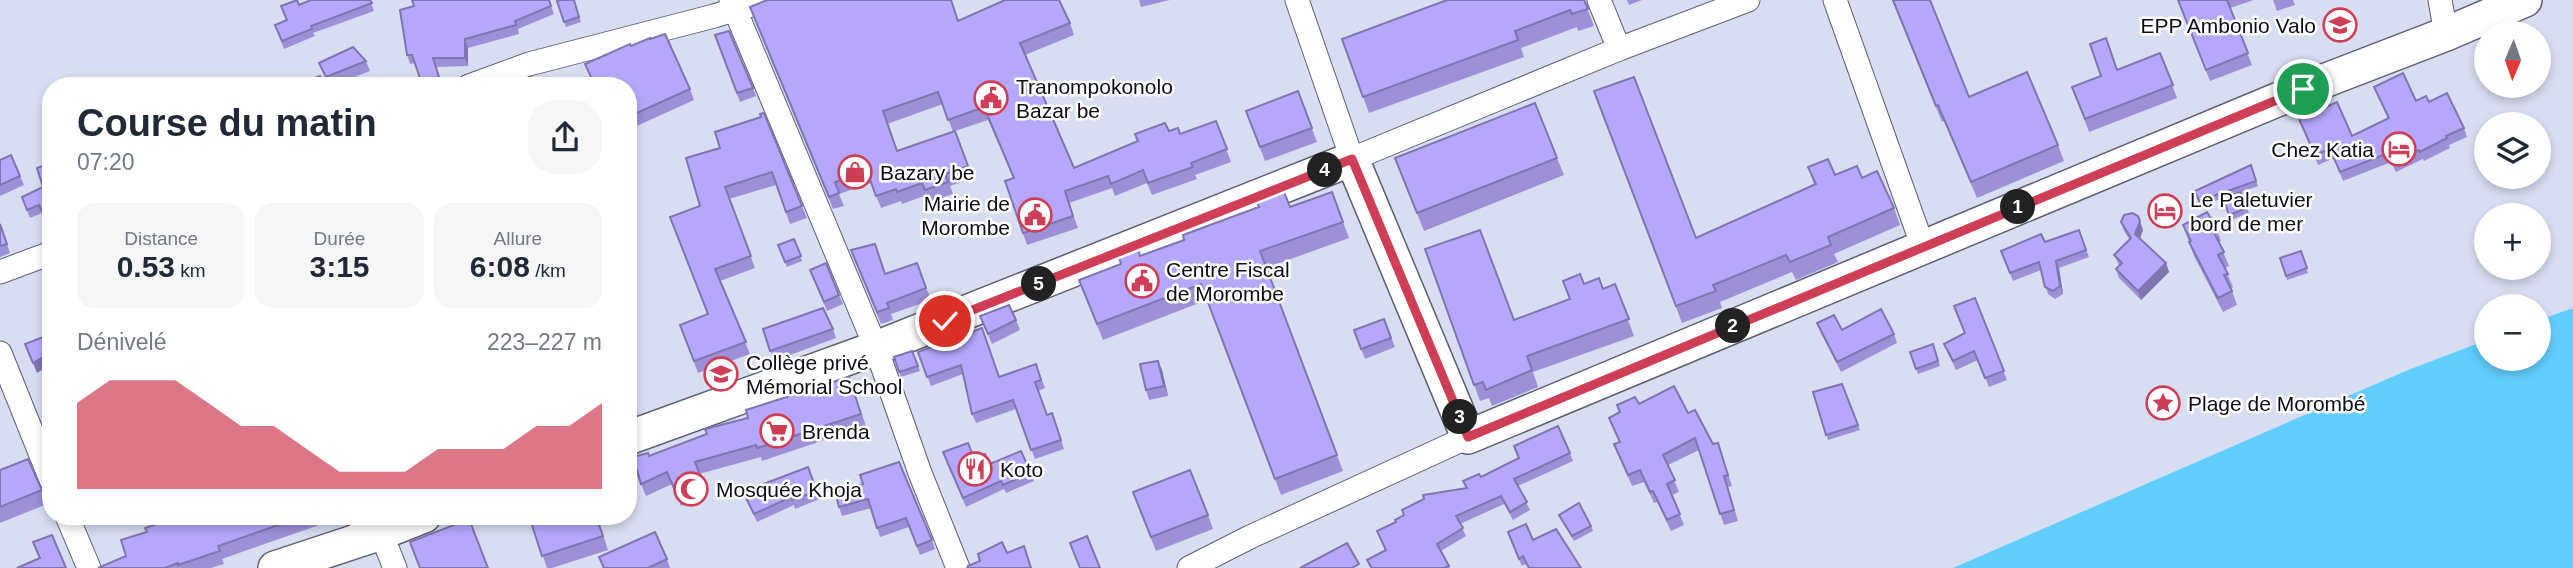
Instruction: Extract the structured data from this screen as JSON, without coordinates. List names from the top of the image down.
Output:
{
  "places": {
    "school or university": ["EPP Ambonio Valo", "Collège privé Mémorial School"],
    "public building": ["Tranompokonolo Bazar be", "Mairie de Morombe", "Centre Fiscal de Morombe"],
    "hotel": ["Chez Katia", "Le Paletuvier bord de mer"],
    "shop": ["Bazary be"],
    "place": ["Plage de Morombé"],
    "supermarket": ["Brenda"],
    "restaurant": ["Koto"],
    "mosque": ["Mosquée Khoja"]
  },
  "north": "bottom",
  "page": {
    "map_buttons": ["+", "−"],
    "heading": ["Course du matin", "07:20"],
    "pins": [
      "4",
      "1",
      "5",
      "2",
      "3"
    ],
    "stats": [
      ["Distance", "0.53 km"],
      ["Durée", "3:15"],
      ["Allure", "6:08 /km"]
    ],
    "chart": ["Dénivelé", "223–227 m"]
  }
}
